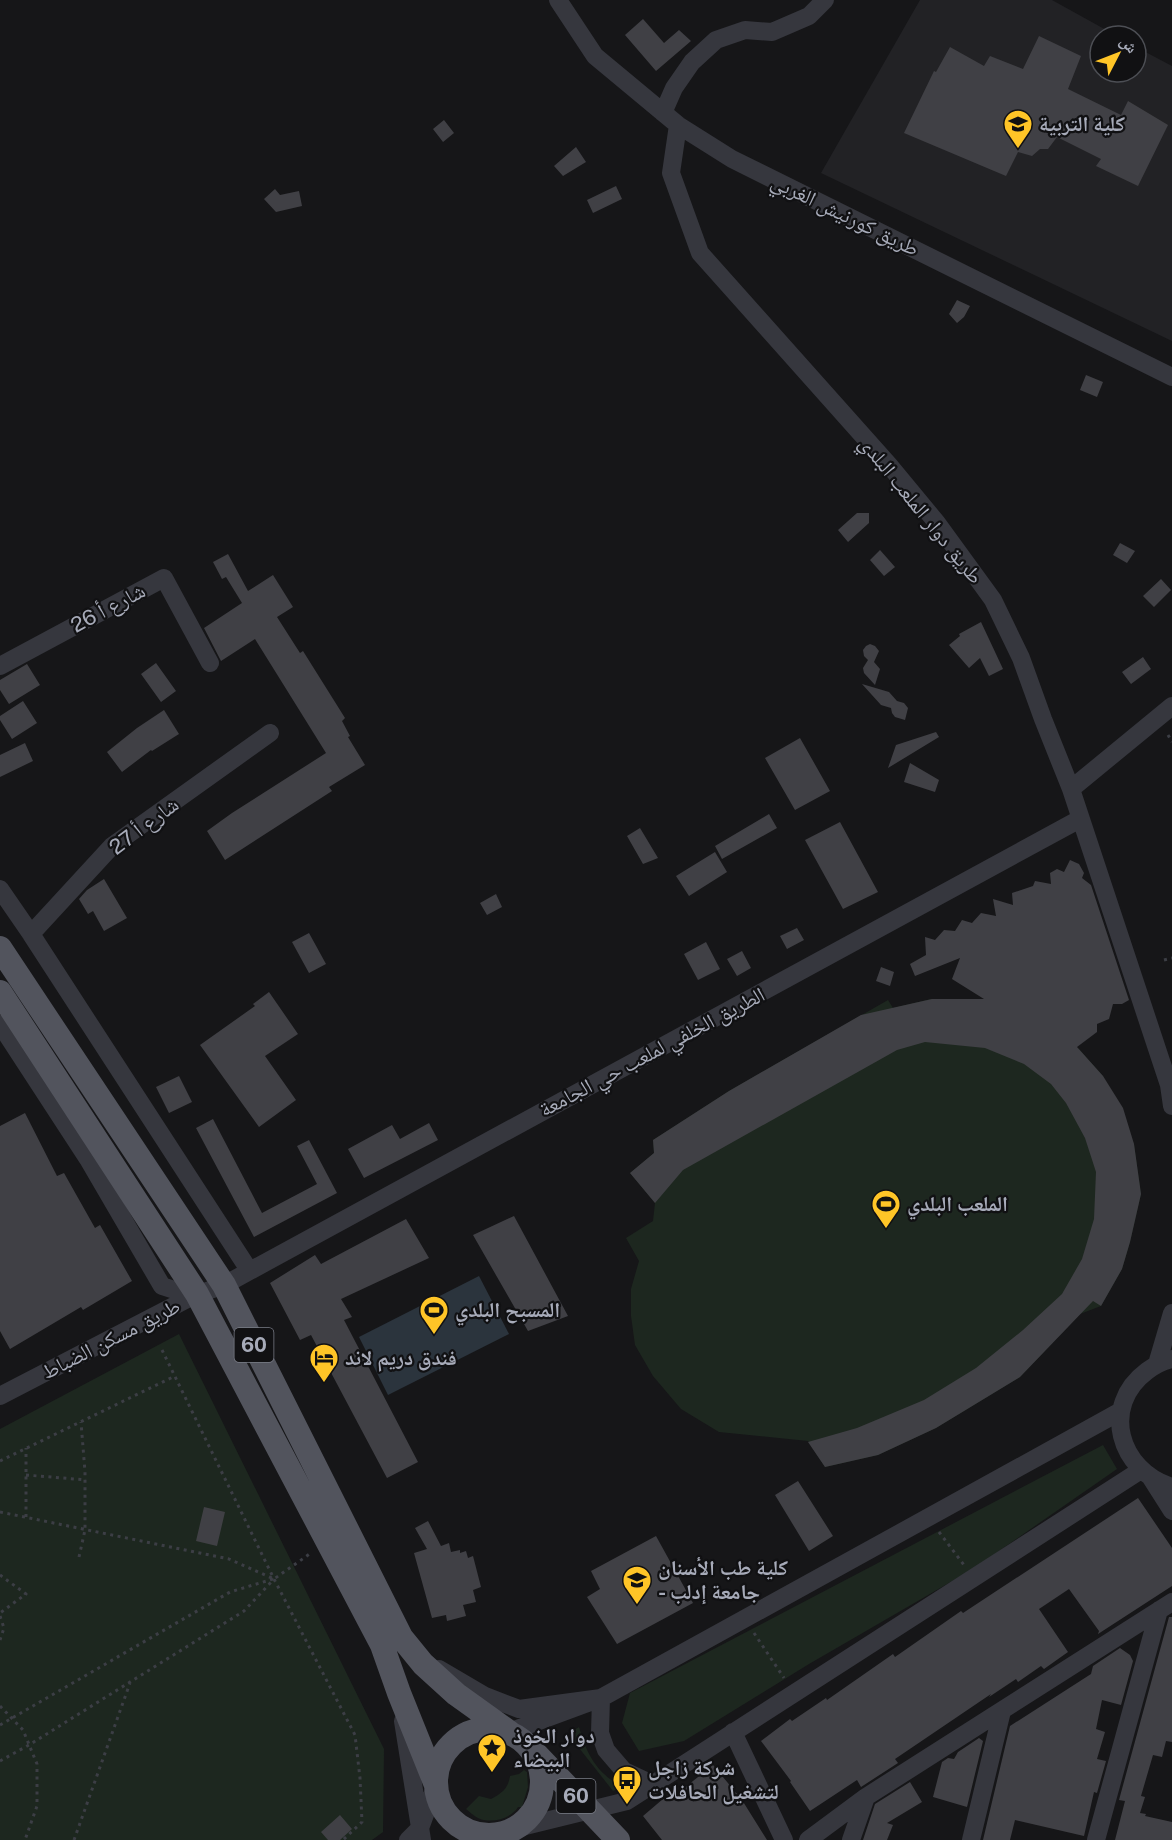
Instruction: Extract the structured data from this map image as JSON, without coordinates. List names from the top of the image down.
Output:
{
  "streets": {
    "main road": ["60"],
    "street": [
      "طريق كورنيش الغربي",
      "طريق دوار الملعب البلدي",
      "شارع أ 26",
      "شارع أ 27",
      "الطريق الخلفي لملعب حي الجامعة",
      "طريق مسكن الضباط"
    ]
  },
  "crossings": [
    ["طريق كورنيش الغربي", "طريق دوار الملعب البلدي"],
    ["طريق دوار الملعب البلدي", "الطريق الخلفي لملعب حي الجامعة"],
    ["الطريق الخلفي لملعب حي الجامعة", "طريق مسكن الضباط"],
    ["الطريق الخلفي لملعب حي الجامعة", "60"],
    ["طريق مسكن الضباط", "60"]
  ],
  "places": {
    "school or university": ["كلية التربية", "كلية طب الأسنان - جامعة إدلب"],
    "sports": ["الملعب البلدي", "المسبح البلدي"],
    "hotel": ["فندق دريم لاند"],
    "place": ["دوار الخوذ البيضاء"],
    "bus stop": ["شركة زاجل لتشغيل الحافلات"]
  },
  "north": "top right"
}
